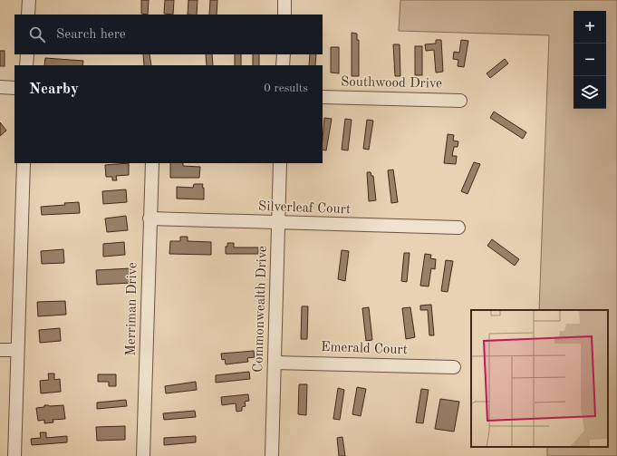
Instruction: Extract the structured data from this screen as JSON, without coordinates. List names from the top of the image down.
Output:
{
  "streets": {
    "street": [
      "Southwood Drive",
      "Silverleaf Court",
      "Merriman Drive",
      "Commonwealth Drive",
      "Emerald Court"
    ]
  },
  "crossings": [
    ["Silverleaf Court", "Merriman Drive"],
    ["Silverleaf Court", "Commonwealth Drive"],
    ["Commonwealth Drive", "Emerald Court"]
  ],
  "page": {
    "map_buttons": ["+", "−"],
    "search": "Search here",
    "heading": ["Nearby", "0 results"]
  }
}
